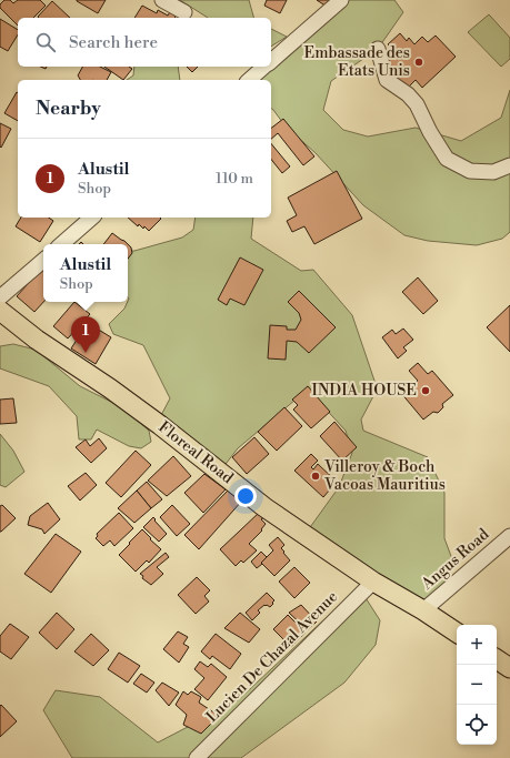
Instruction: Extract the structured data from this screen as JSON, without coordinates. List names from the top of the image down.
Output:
{
  "streets": {
    "main road": ["Floreal Road"],
    "street": ["Angus Road", "Lucien De Chazal Avenue"]
  },
  "crossings": [
    ["Floreal Road", "Angus Road"],
    ["Floreal Road", "Lucien De Chazal Avenue"]
  ],
  "places": ["Embassade des Etats Unis", "INDIA HOUSE", "Villeroy & Boch Vacoas Mauritius"],
  "page": {
    "search": "Search here",
    "heading": "Nearby",
    "list": [
      {
        "mark": "1",
        "name": "Alustil",
        "note": "Shop",
        "value": "110 m"
      }
    ],
    "popup": ["Alustil", "Shop"],
    "pins": "1",
    "map_buttons": ["+", "−"]
  }
}
